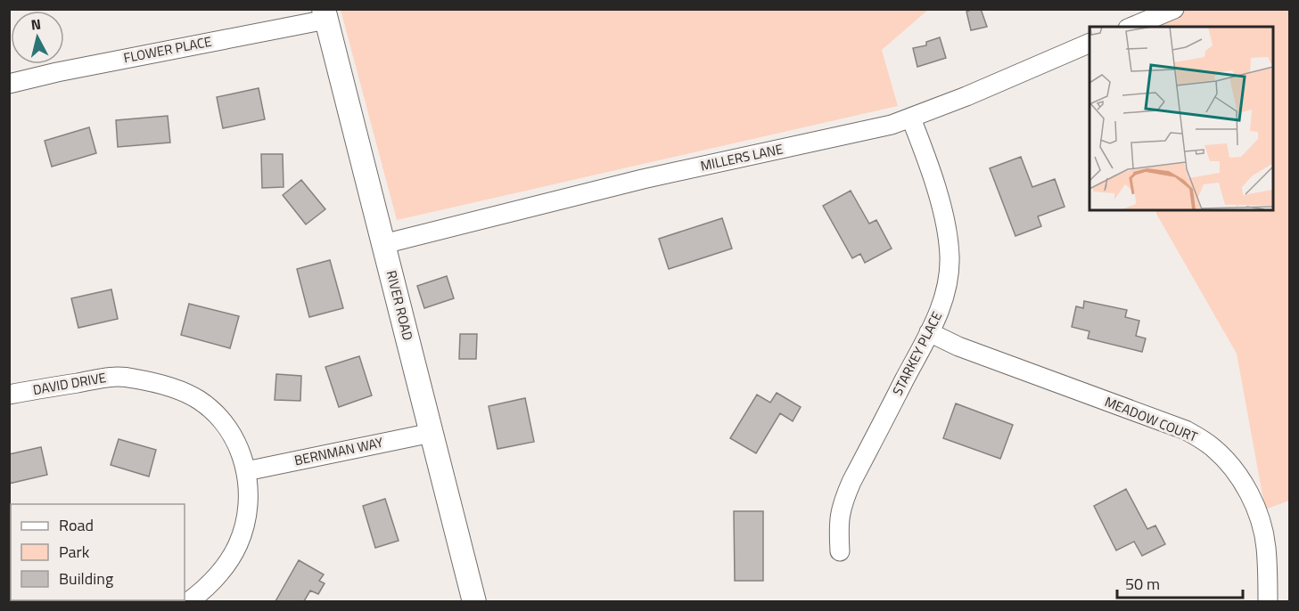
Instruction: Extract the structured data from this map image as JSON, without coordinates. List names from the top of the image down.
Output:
{
  "streets": {
    "street": [
      "FLOWER PLACE",
      "MILLERS LANE",
      "RIVER ROAD",
      "STARKEY PLACE",
      "DAVID DRIVE",
      "MEADOW COURT",
      "BERNMAN WAY"
    ]
  },
  "crossings": [
    ["FLOWER PLACE", "RIVER ROAD"],
    ["MILLERS LANE", "RIVER ROAD"],
    ["MILLERS LANE", "STARKEY PLACE"],
    ["RIVER ROAD", "BERNMAN WAY"],
    ["STARKEY PLACE", "MEADOW COURT"],
    ["DAVID DRIVE", "BERNMAN WAY"]
  ],
  "legend": ["Road", "Park", "Building"],
  "scale_bar": "50 m",
  "north": "top"
}
